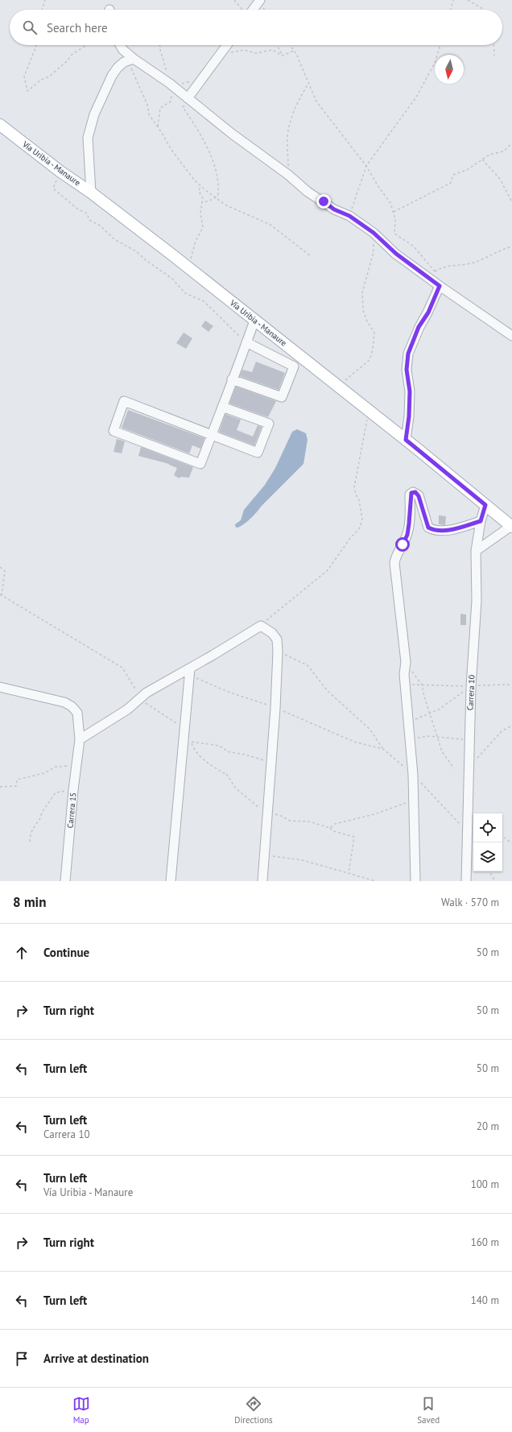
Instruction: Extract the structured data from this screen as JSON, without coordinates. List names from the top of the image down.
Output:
{
  "streets": {
    "main road": ["Vía Uribia - Manaure"],
    "street": ["Carrera 10", "Carrera 15"]
  },
  "crossings": [
    ["Vía Uribia - Manaure", "Carrera 10"]
  ],
  "north": "bottom",
  "page": {
    "search": "Search here",
    "heading": ["8 min", "Walk · 570 m"],
    "list": [
      ["Continue", "50 m"],
      ["Turn right", "50 m"],
      ["Turn left", "50 m"],
      ["Turn left", "Carrera 10", "20 m"],
      ["Turn left", "Vía Uribia - Manaure", "100 m"],
      ["Turn right", "160 m"],
      ["Turn left", "140 m"],
      "Arrive at destination"
    ],
    "nav": ["Map", "Directions", "Saved"]
  }
}
